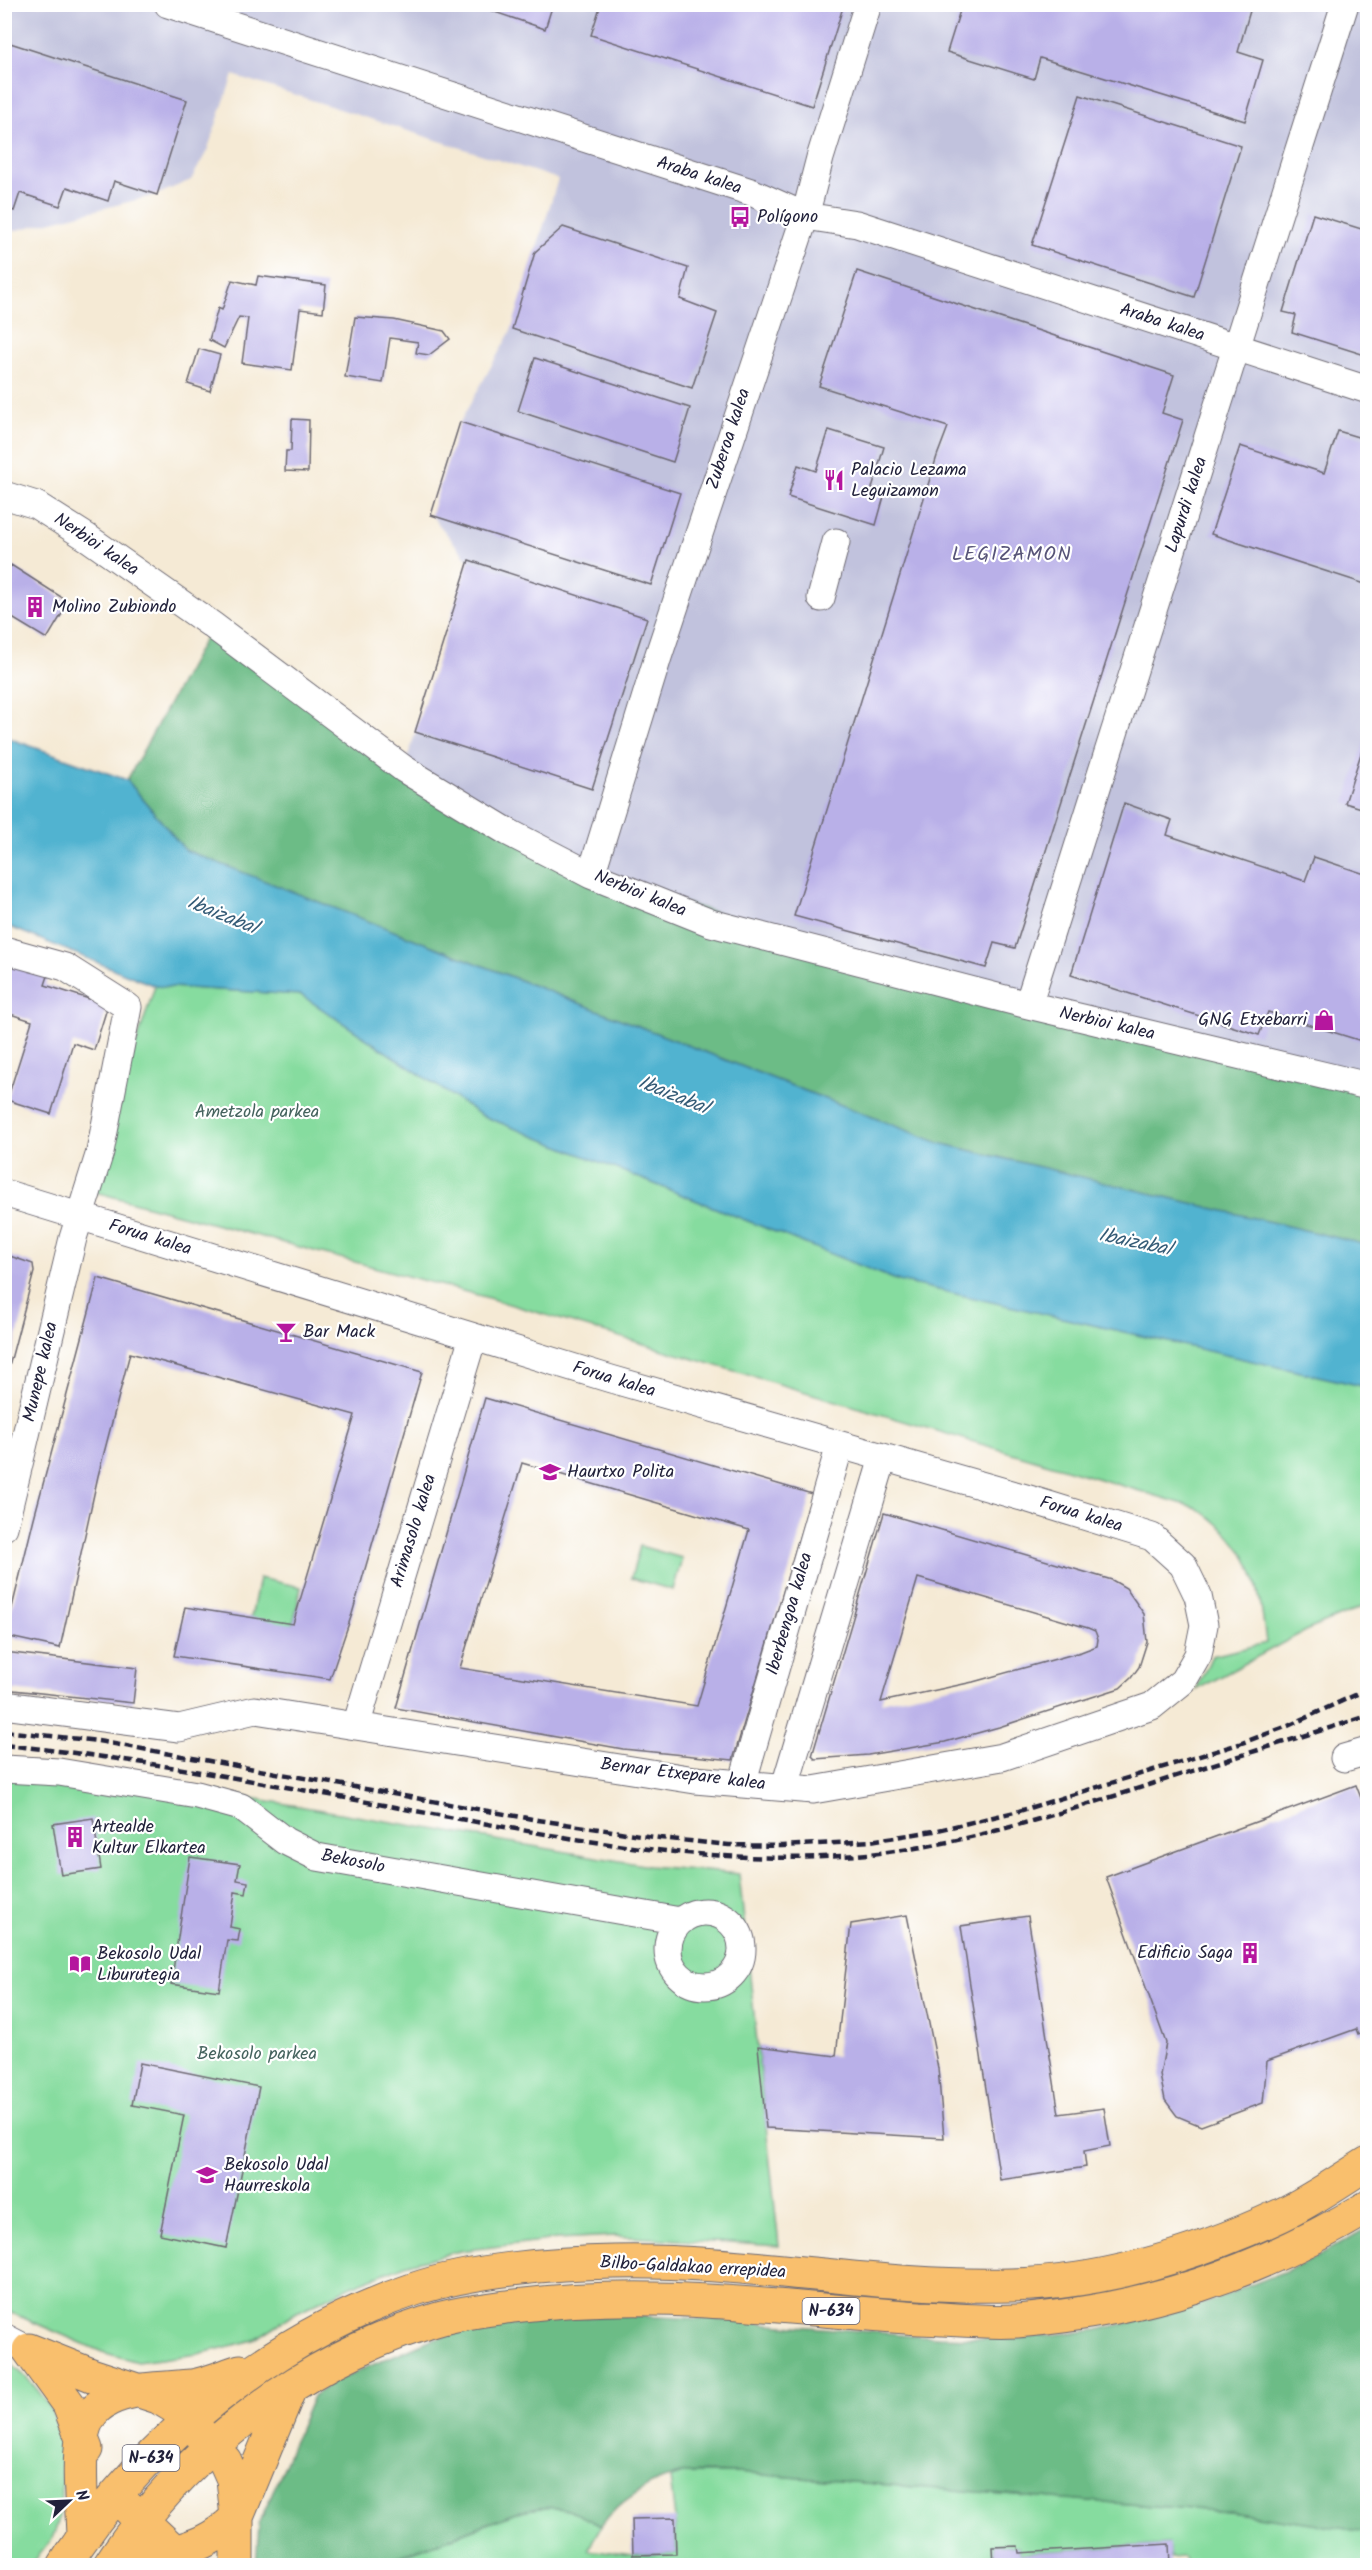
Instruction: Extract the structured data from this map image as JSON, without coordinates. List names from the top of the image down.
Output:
{
  "streets": {
    "highway": ["Bilbo-Galdakao errepidea", "N-634"],
    "street": [
      "Araba kalea",
      "Zuberoa kalea",
      "Lapurdi kalea",
      "Nerbioi kalea",
      "Forua kalea",
      "Munepe kalea",
      "Arimasolo kalea",
      "Iberbengoa kalea",
      "Bernar Etxepare kalea",
      "Bekosolo"
    ]
  },
  "crossings": [
    ["Araba kalea", "Zuberoa kalea"],
    ["Araba kalea", "Lapurdi kalea"],
    ["Zuberoa kalea", "Nerbioi kalea"],
    ["Lapurdi kalea", "Nerbioi kalea"],
    ["Forua kalea", "Munepe kalea"],
    ["Forua kalea", "Arimasolo kalea"],
    ["Forua kalea", "Iberbengoa kalea"],
    ["Forua kalea", "Bernar Etxepare kalea"],
    ["Arimasolo kalea", "Bernar Etxepare kalea"],
    ["Iberbengoa kalea", "Bernar Etxepare kalea"]
  ],
  "districts": ["LEGIZAMON"],
  "water": ["Ibaizabal"],
  "parks": ["Ametzola parkea", "Bekosolo parkea"],
  "places": {
    "bus stop": ["Polígono"],
    "restaurant": ["Palacio Lezama Leguizamon"],
    "building": ["Molino Zubiondo", "Artealde Kultur Elkartea", "Edificio Saga"],
    "shop": ["GNG Etxebarri"],
    "bar": ["Bar Mack"],
    "school or university": ["Haurtxo Polita", "Bekosolo Udal Haurreskola"],
    "library": ["Bekosolo Udal Liburutegia"]
  },
  "north": "top right"
}
